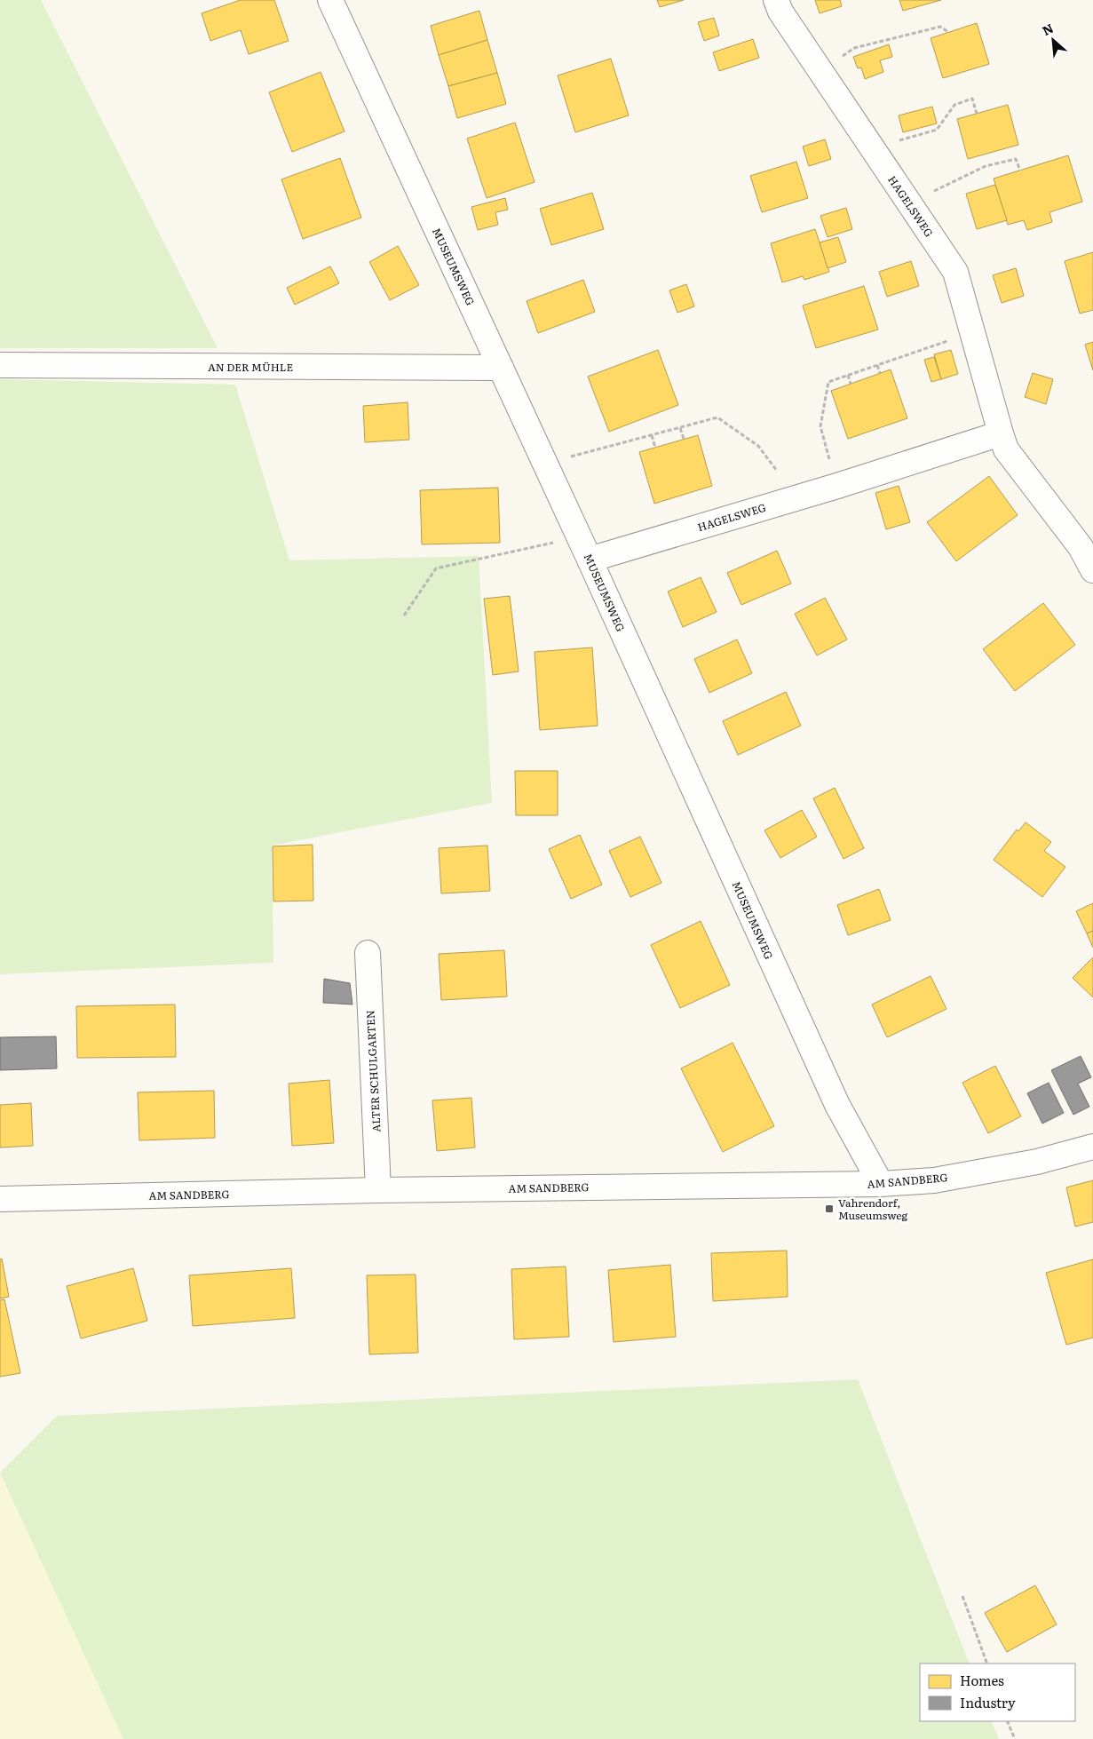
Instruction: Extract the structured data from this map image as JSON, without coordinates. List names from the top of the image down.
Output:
{
  "streets": {
    "street": [
      "HAGELSWEG",
      "MUSEUMSWEG",
      "AN DER MÜHLE",
      "ALTER SCHULGARTEN",
      "AM SANDBERG"
    ]
  },
  "crossings": [
    ["HAGELSWEG", "MUSEUMSWEG"],
    ["MUSEUMSWEG", "AN DER MÜHLE"],
    ["MUSEUMSWEG", "AM SANDBERG"],
    ["ALTER SCHULGARTEN", "AM SANDBERG"]
  ],
  "places": {
    "transit": ["Vahrendorf, Museumsweg"]
  },
  "legend": ["Homes", "Industry"],
  "north": "top left"
}
